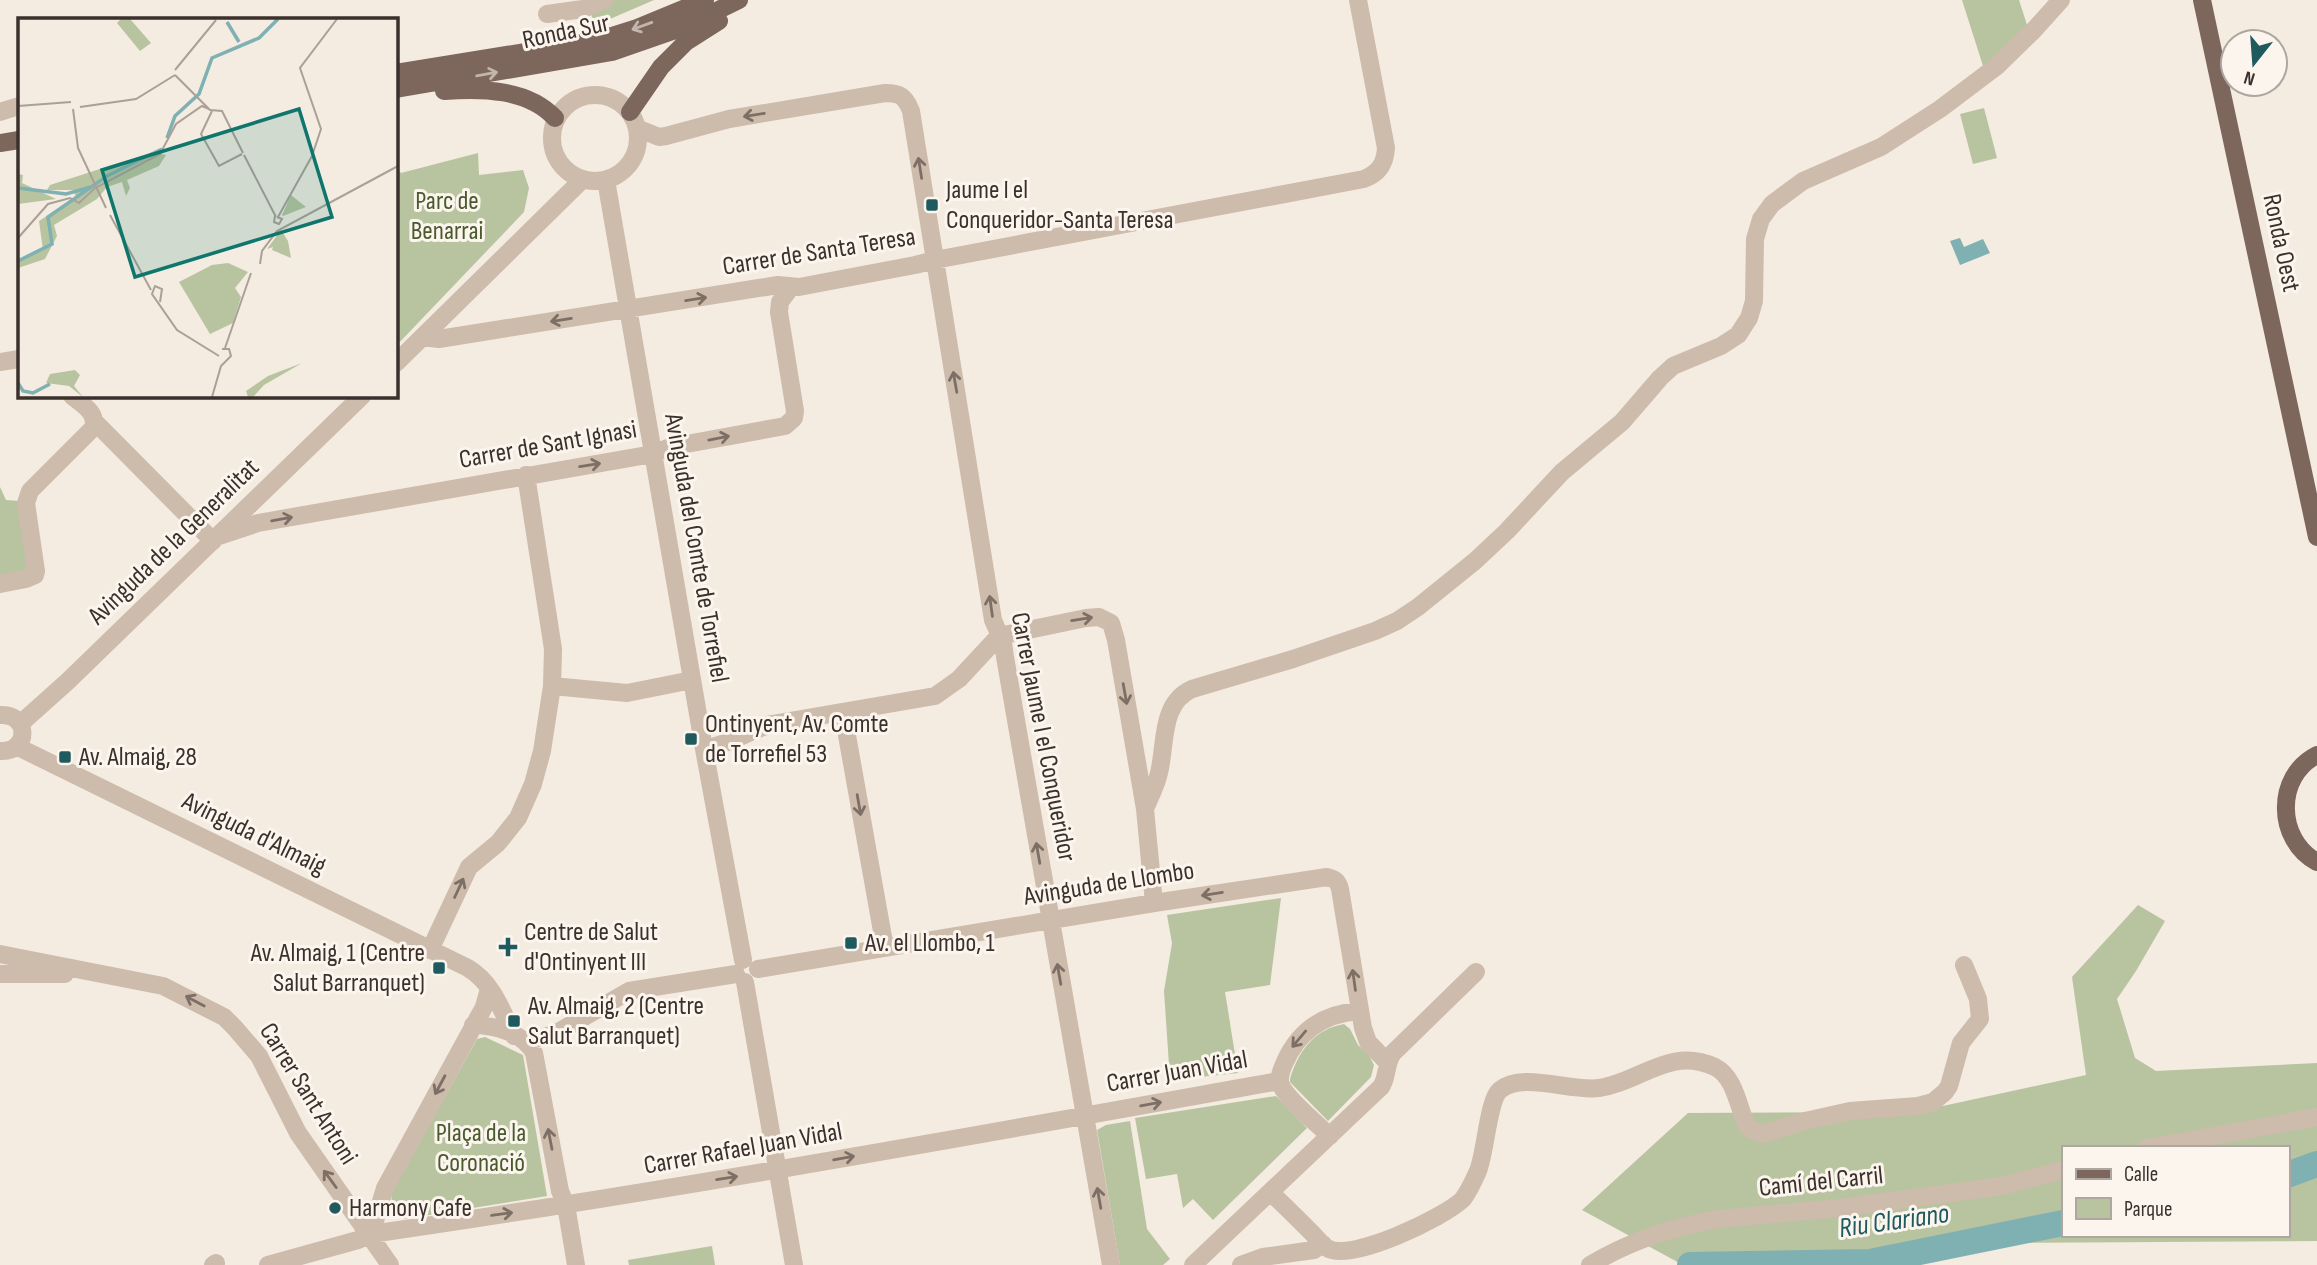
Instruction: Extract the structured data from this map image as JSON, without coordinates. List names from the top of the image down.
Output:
{
  "streets": {
    "main road": ["Ronda Sur", "Ronda Oest"],
    "street": [
      "Carrer de Santa Teresa",
      "Carrer de Sant Ignasi",
      "Avinguda de la Generalitat",
      "Avinguda del Comte de Torrefiel",
      "Carrer Jaume I el Conqueridor",
      "Avinguda d'Almaig",
      "Avinguda de Llombo",
      "Carrer Juan Vidal",
      "Carrer Sant Antoni",
      "Carrer Rafael Juan Vidal",
      "Camí del Carril"
    ]
  },
  "crossings": [
    ["Carrer de Santa Teresa", "Carrer de Sant Ignasi"],
    ["Carrer de Santa Teresa", "Avinguda del Comte de Torrefiel"],
    ["Carrer de Santa Teresa", "Carrer Jaume I el Conqueridor"],
    ["Carrer de Sant Ignasi", "Avinguda de la Generalitat"],
    ["Carrer de Sant Ignasi", "Avinguda del Comte de Torrefiel"],
    ["Avinguda del Comte de Torrefiel", "Avinguda de Llombo"],
    ["Avinguda del Comte de Torrefiel", "Carrer Rafael Juan Vidal"],
    ["Carrer Jaume I el Conqueridor", "Avinguda de Llombo"],
    ["Carrer Jaume I el Conqueridor", "Carrer Juan Vidal"],
    ["Carrer Jaume I el Conqueridor", "Carrer Rafael Juan Vidal"],
    ["Carrer Juan Vidal", "Carrer Rafael Juan Vidal"],
    ["Carrer Sant Antoni", "Carrer Rafael Juan Vidal"]
  ],
  "one_way": [
    "Carrer de Sant Ignasi",
    "Carrer Jaume I el Conqueridor",
    "Carrer Juan Vidal",
    "Carrer Sant Antoni",
    "Carrer Rafael Juan Vidal"
  ],
  "water": ["Riu Clariano"],
  "parks": ["Parc de Benarrai", "Plaça de la Coronació"],
  "places": {
    "transit": [
      "Jaume I el Conqueridor-Santa Teresa",
      "Ontinyent, Av. Comte de Torrefiel 53",
      "Av. Almaig, 28",
      "Av. el Llombo, 1",
      "Av. Almaig, 1 (Centre Salut Barranquet)",
      "Av. Almaig, 2 (Centre Salut Barranquet)"
    ],
    "health": ["Centre de Salut d'Ontinyent III"],
    "other": ["Harmony Cafe"]
  },
  "legend": ["Calle", "Parque"],
  "north": "bottom"
}
